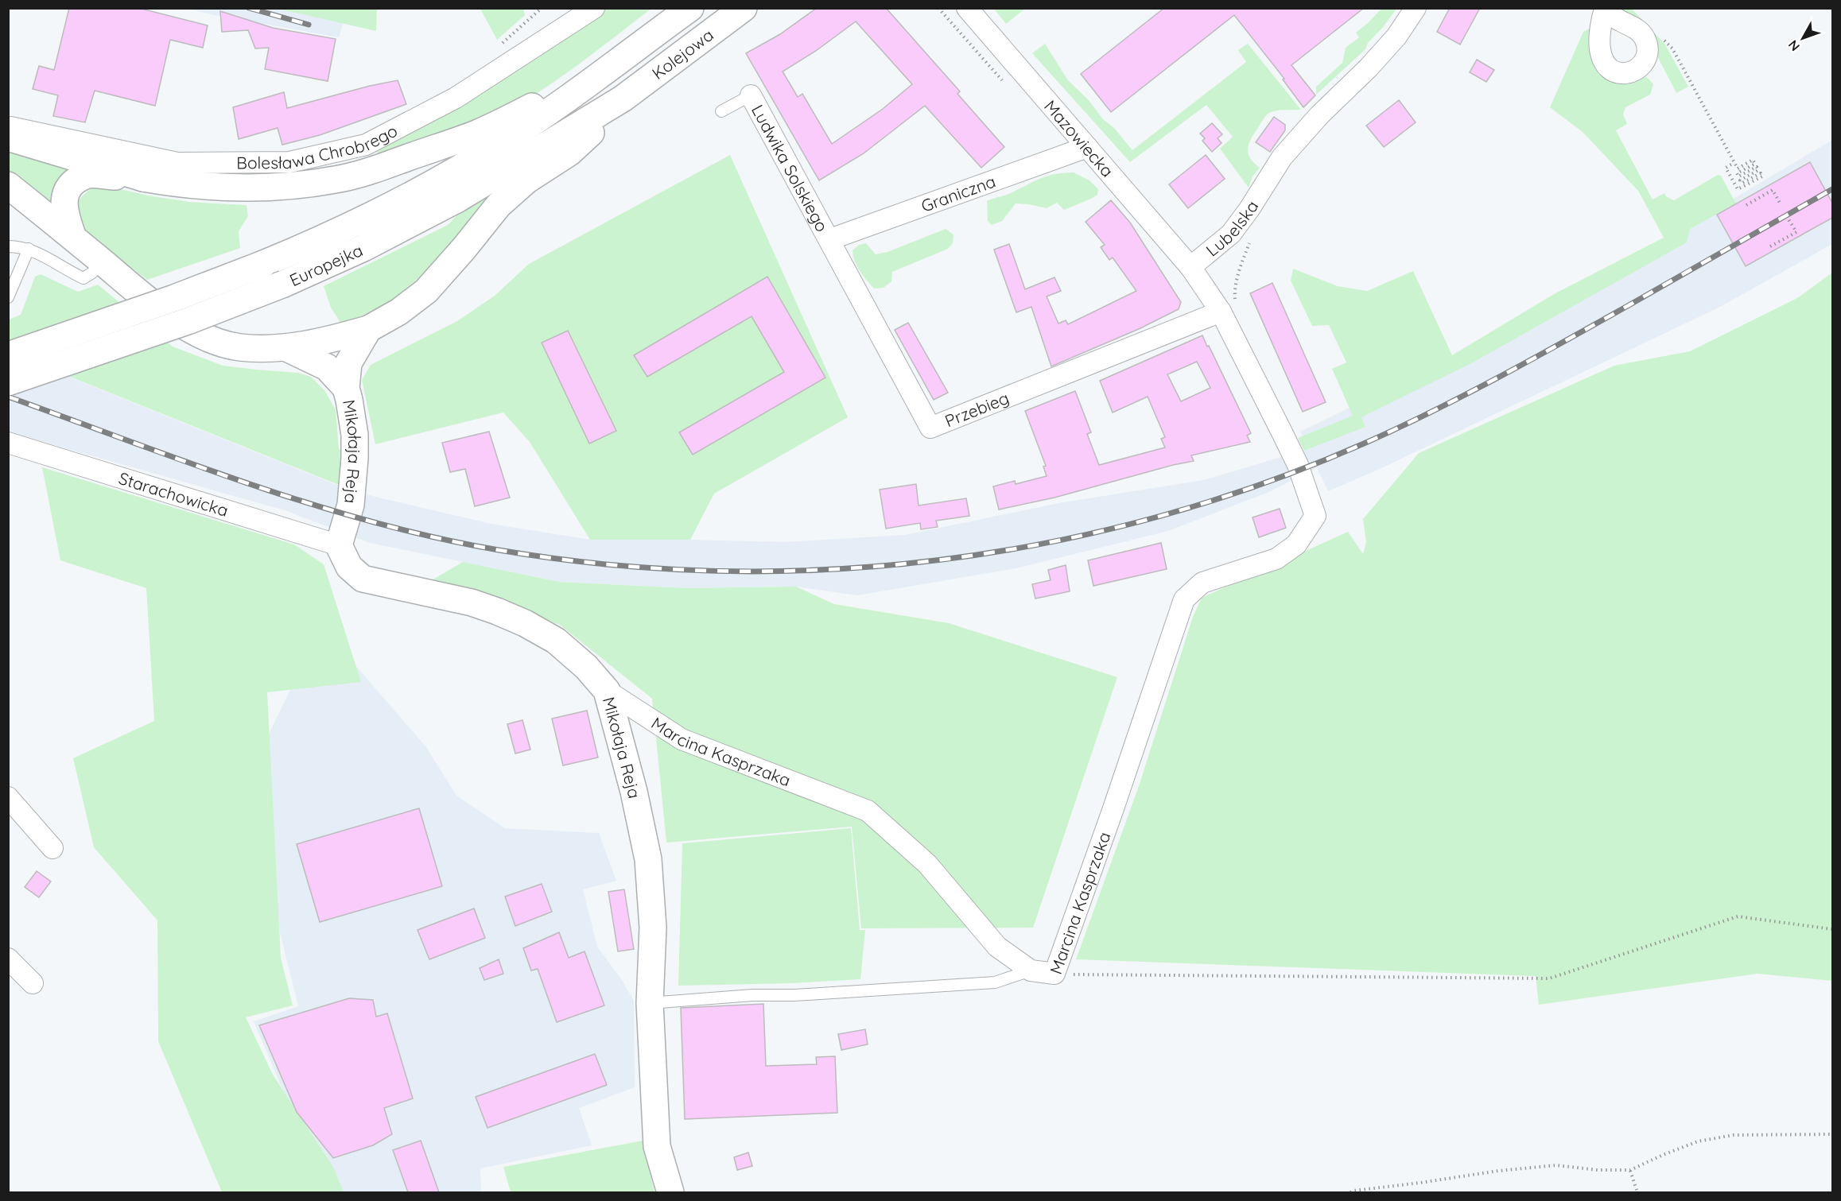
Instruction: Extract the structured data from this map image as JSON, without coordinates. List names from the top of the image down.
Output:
{
  "streets": {
    "main road": ["Kolejowa", "Europejka", "Mikołaja Reja"],
    "street": [
      "Mazowiecka",
      "Bolesława Chrobrego",
      "Ludwika Solskiego",
      "Graniczna",
      "Lubelska",
      "Przebieg",
      "Starachowicka",
      "Marcina Kasprzaka"
    ]
  },
  "crossings": [
    ["Kolejowa", "Europejka"],
    ["Mazowiecka", "Graniczna"],
    ["Mazowiecka", "Lubelska"],
    ["Ludwika Solskiego", "Graniczna"],
    ["Ludwika Solskiego", "Przebieg"],
    ["Graniczna", "Przebieg"],
    ["Lubelska", "Przebieg"],
    ["Lubelska", "Marcina Kasprzaka"],
    ["Mikołaja Reja", "Starachowicka"],
    ["Mikołaja Reja", "Marcina Kasprzaka"]
  ],
  "north": "bottom left"
}
